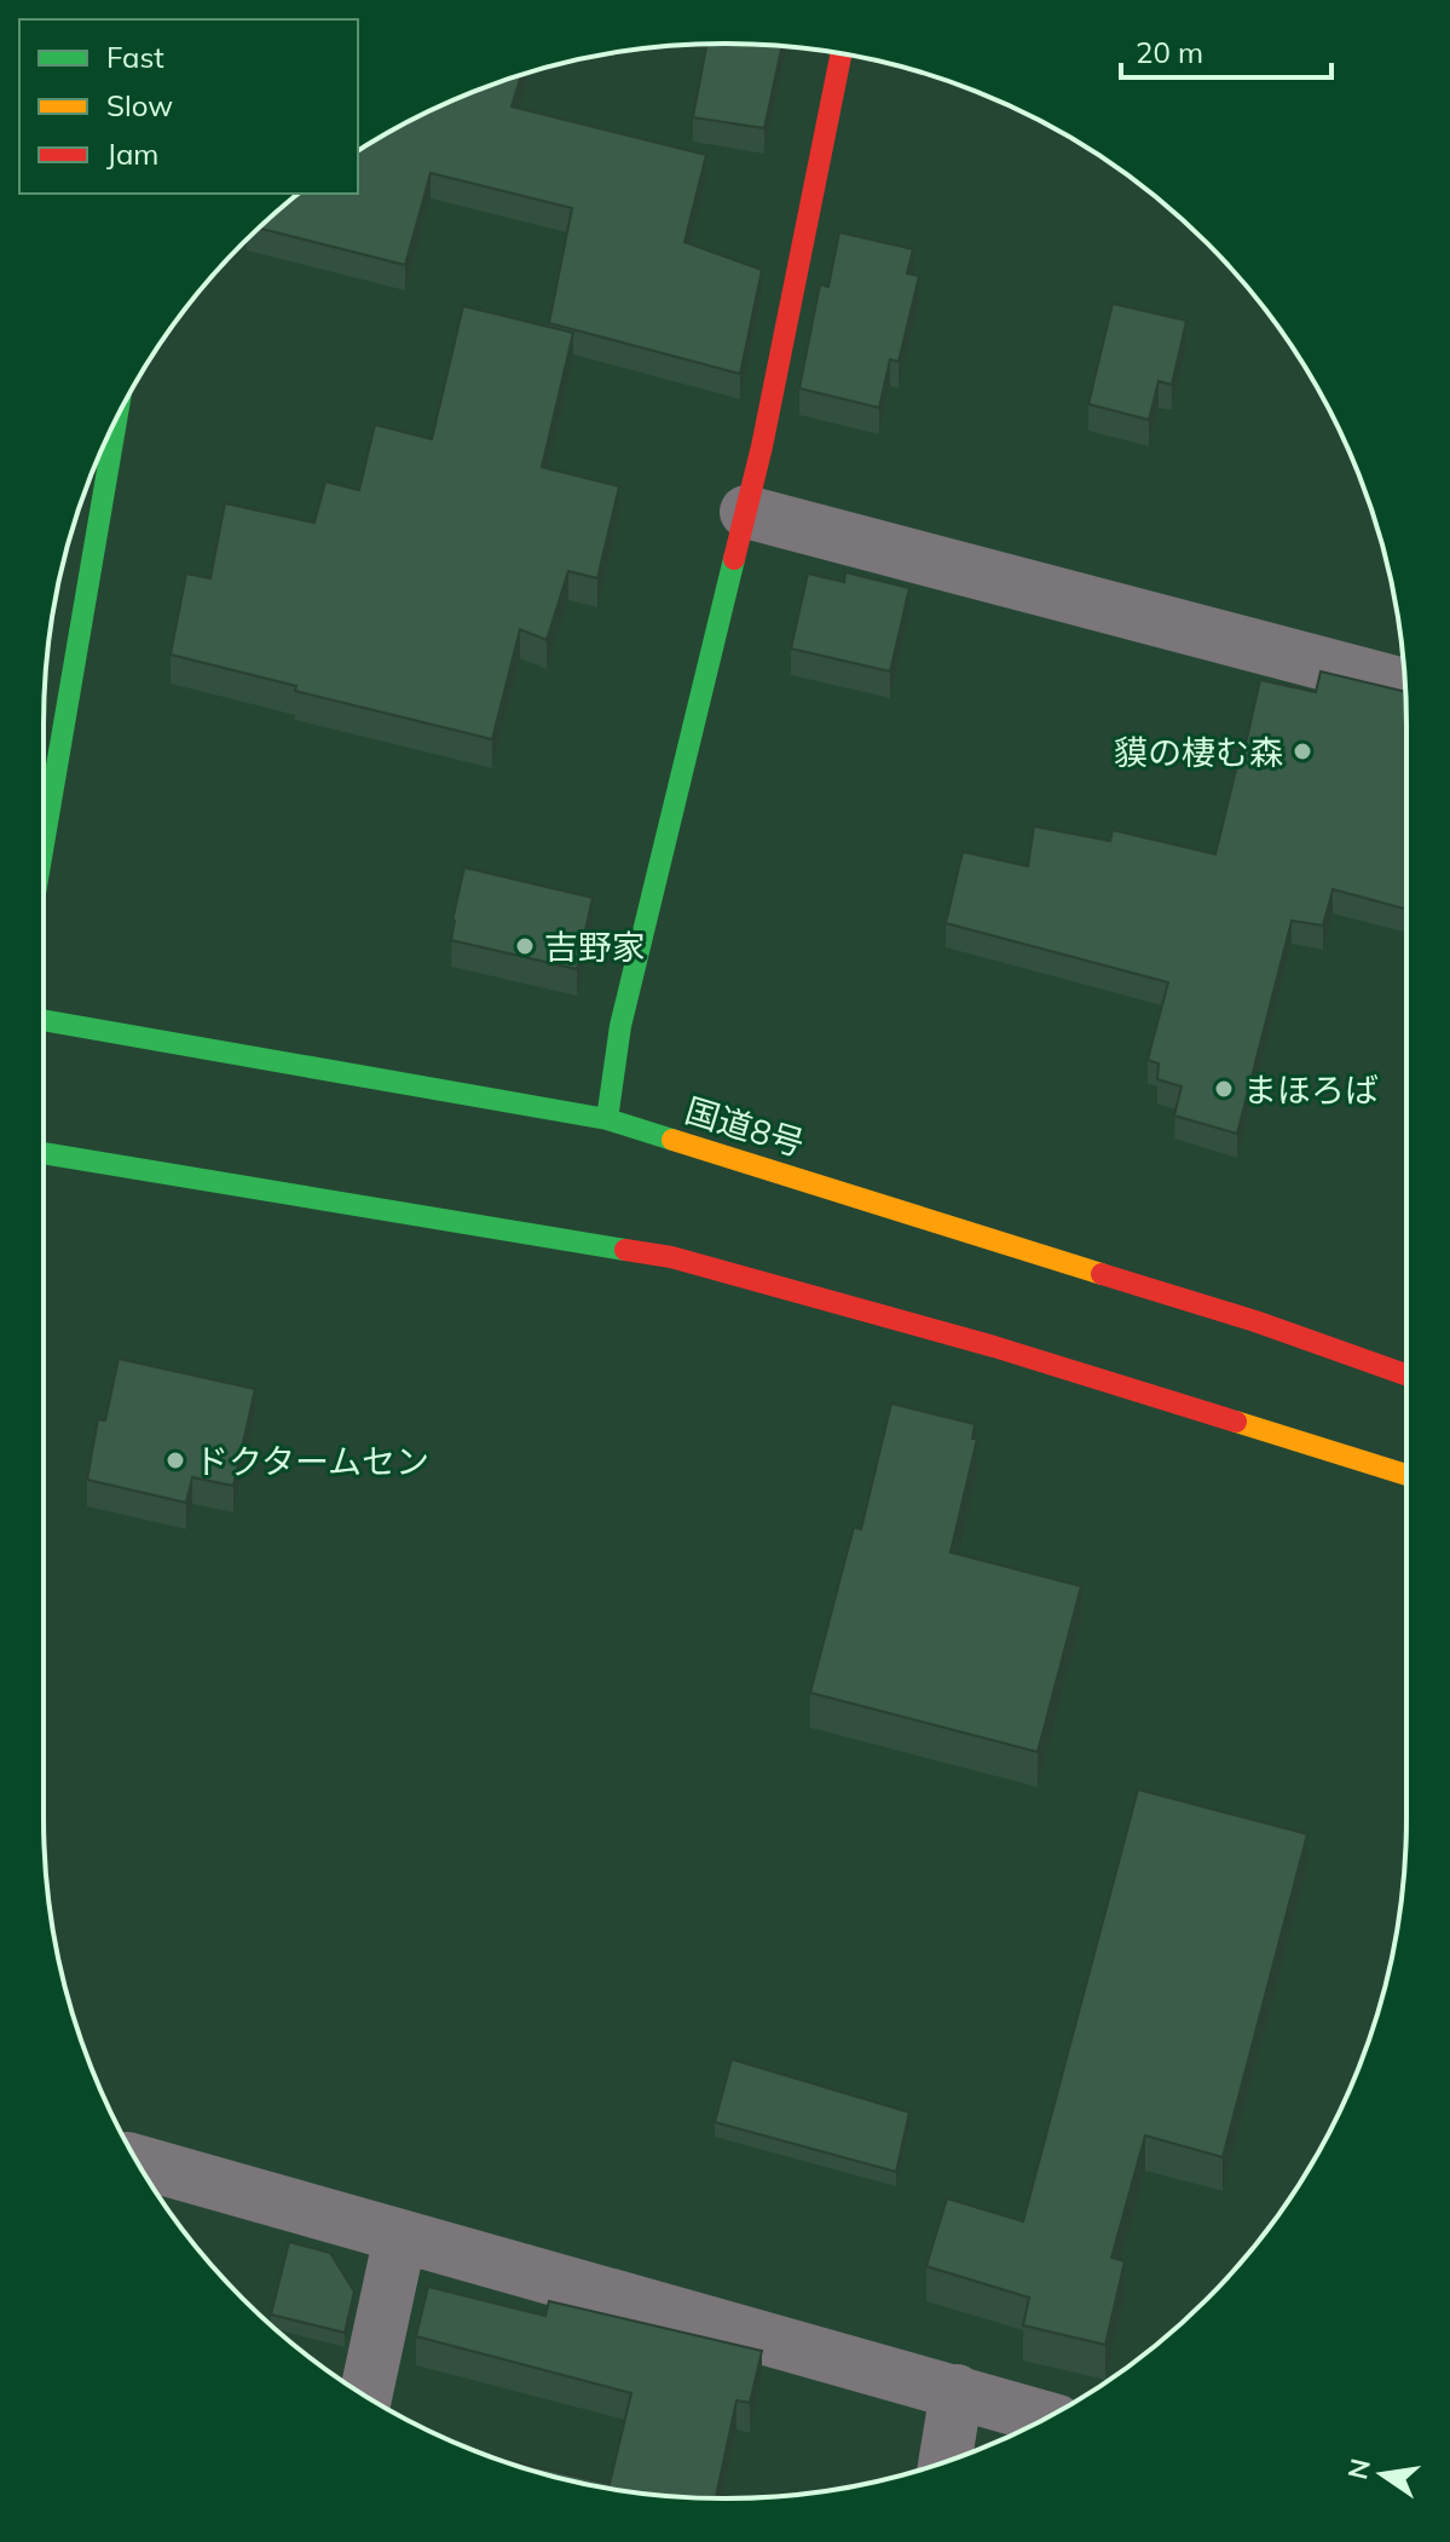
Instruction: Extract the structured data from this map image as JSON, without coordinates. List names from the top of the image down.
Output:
{
  "streets": {
    "main road": ["国道8号"]
  },
  "places": [
    "貘の棲む森",
    "吉野家",
    "まほろば",
    "ドクタームセン"
  ],
  "legend": ["Fast", "Slow", "Jam"],
  "scale_bar": "20 m",
  "north": "left"
}
